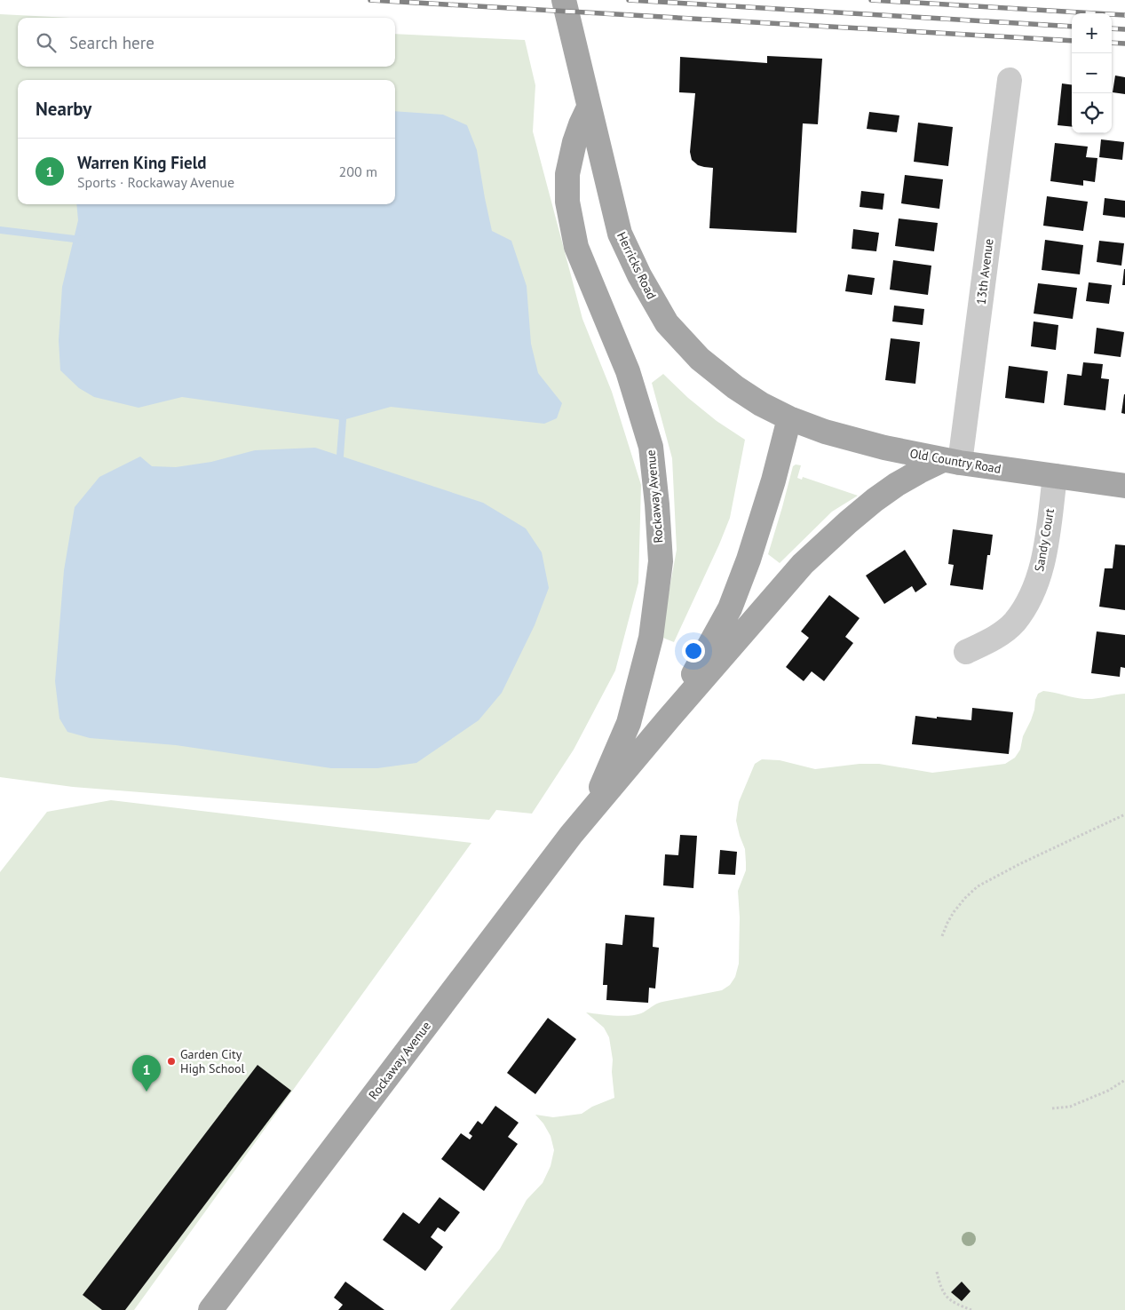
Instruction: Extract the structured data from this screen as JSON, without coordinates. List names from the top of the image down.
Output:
{
  "streets": {
    "main road": ["Herricks Road", "Old Country Road", "Rockaway Avenue"],
    "street": ["13th Avenue", "Sandy Court"]
  },
  "crossings": [
    ["Herricks Road", "Old Country Road"],
    ["Herricks Road", "Rockaway Avenue"],
    ["13th Avenue", "Old Country Road"],
    ["13th Avenue", "Rockaway Avenue"],
    ["Old Country Road", "Rockaway Avenue"],
    ["Old Country Road", "Sandy Court"]
  ],
  "places": ["Garden City High School"],
  "page": {
    "map_buttons": ["+", "−"],
    "search": "Search here",
    "heading": "Nearby",
    "list": [
      {
        "mark": "1",
        "name": "Warren King Field",
        "note": "Sports · Rockaway Avenue",
        "value": "200 m"
      }
    ],
    "pins": "1"
  }
}
